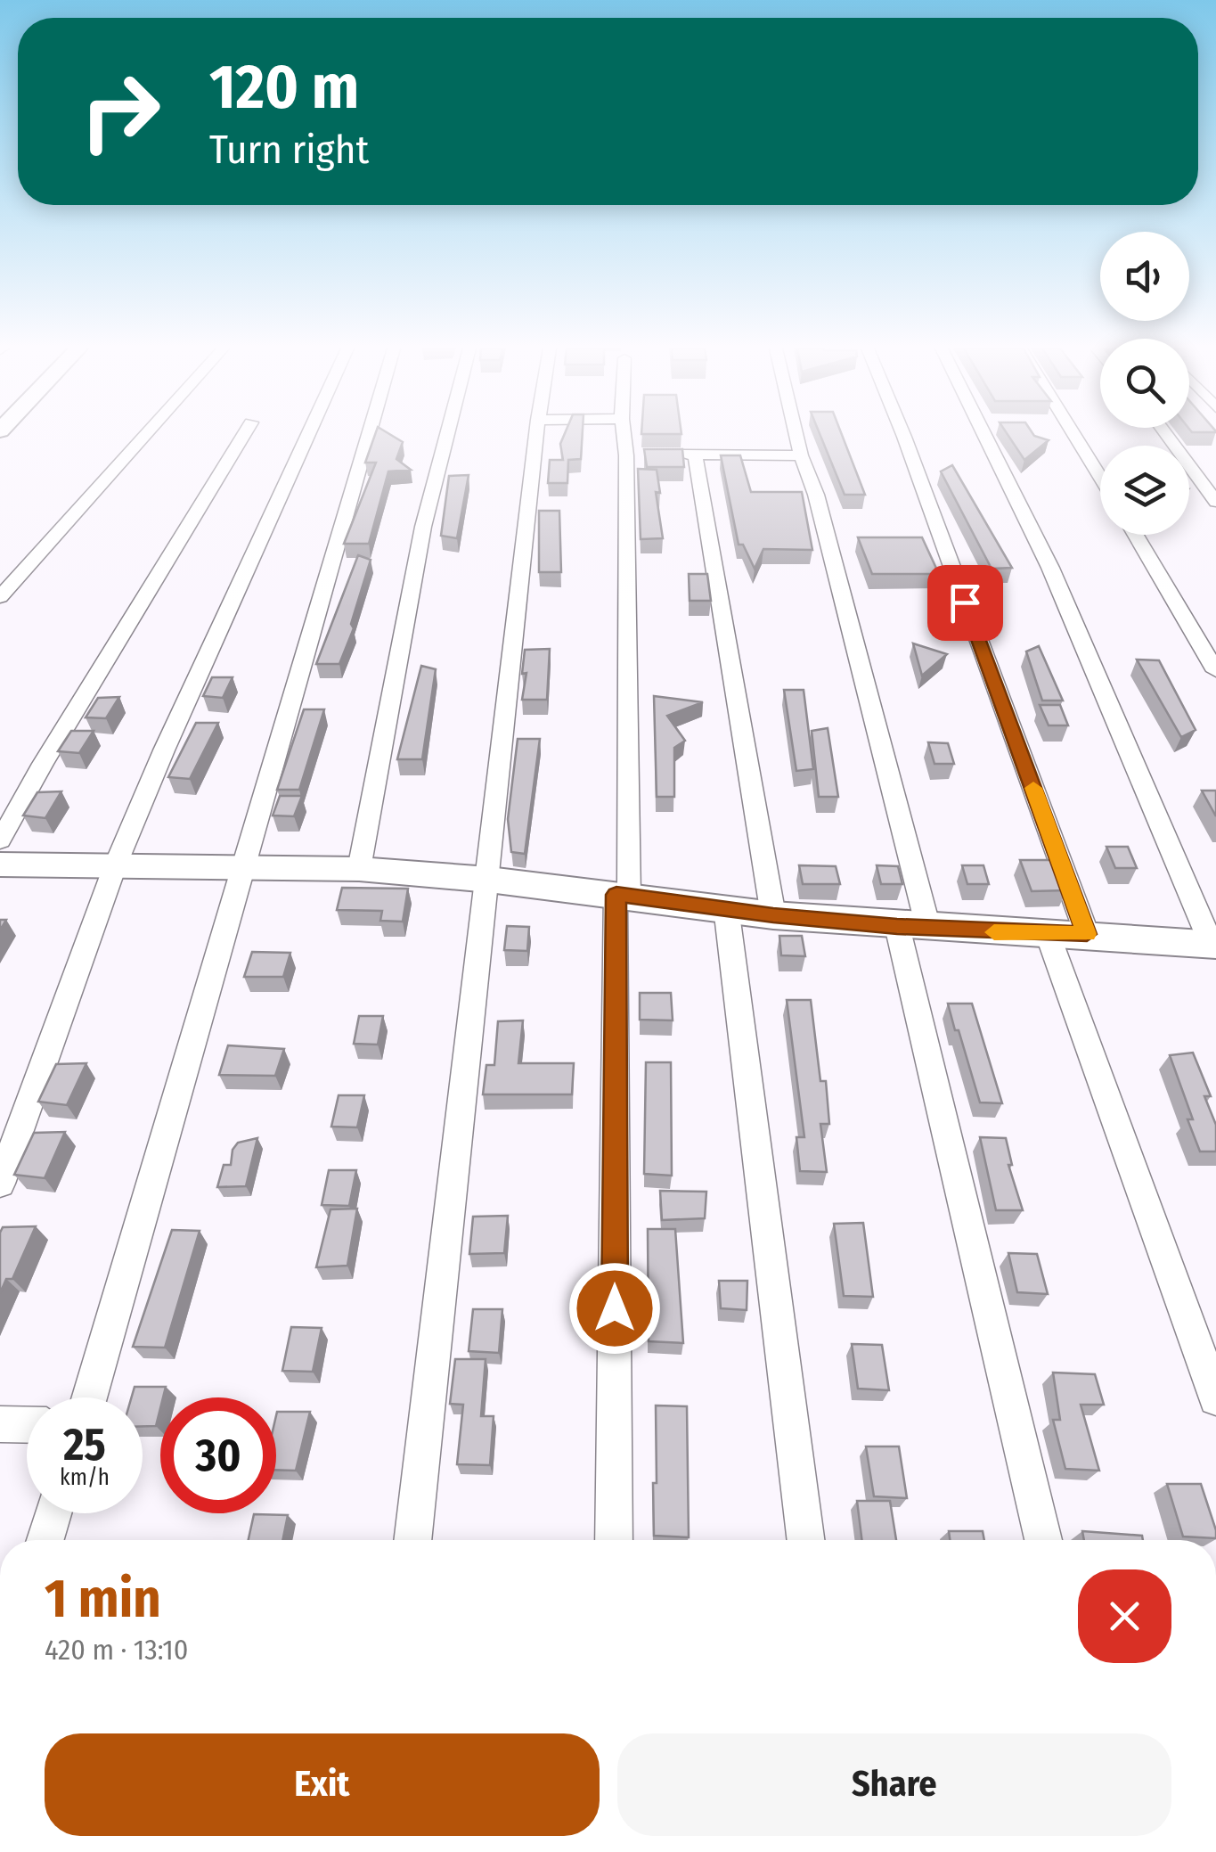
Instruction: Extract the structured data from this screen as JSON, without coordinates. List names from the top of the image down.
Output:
{
  "page": {
    "turn": ["120 m", "Turn right"],
    "speed": "25 km/h",
    "limit": "30",
    "heading": ["1 min", "420 m · 13:10"],
    "buttons": ["Exit", "Share"]
  }
}
